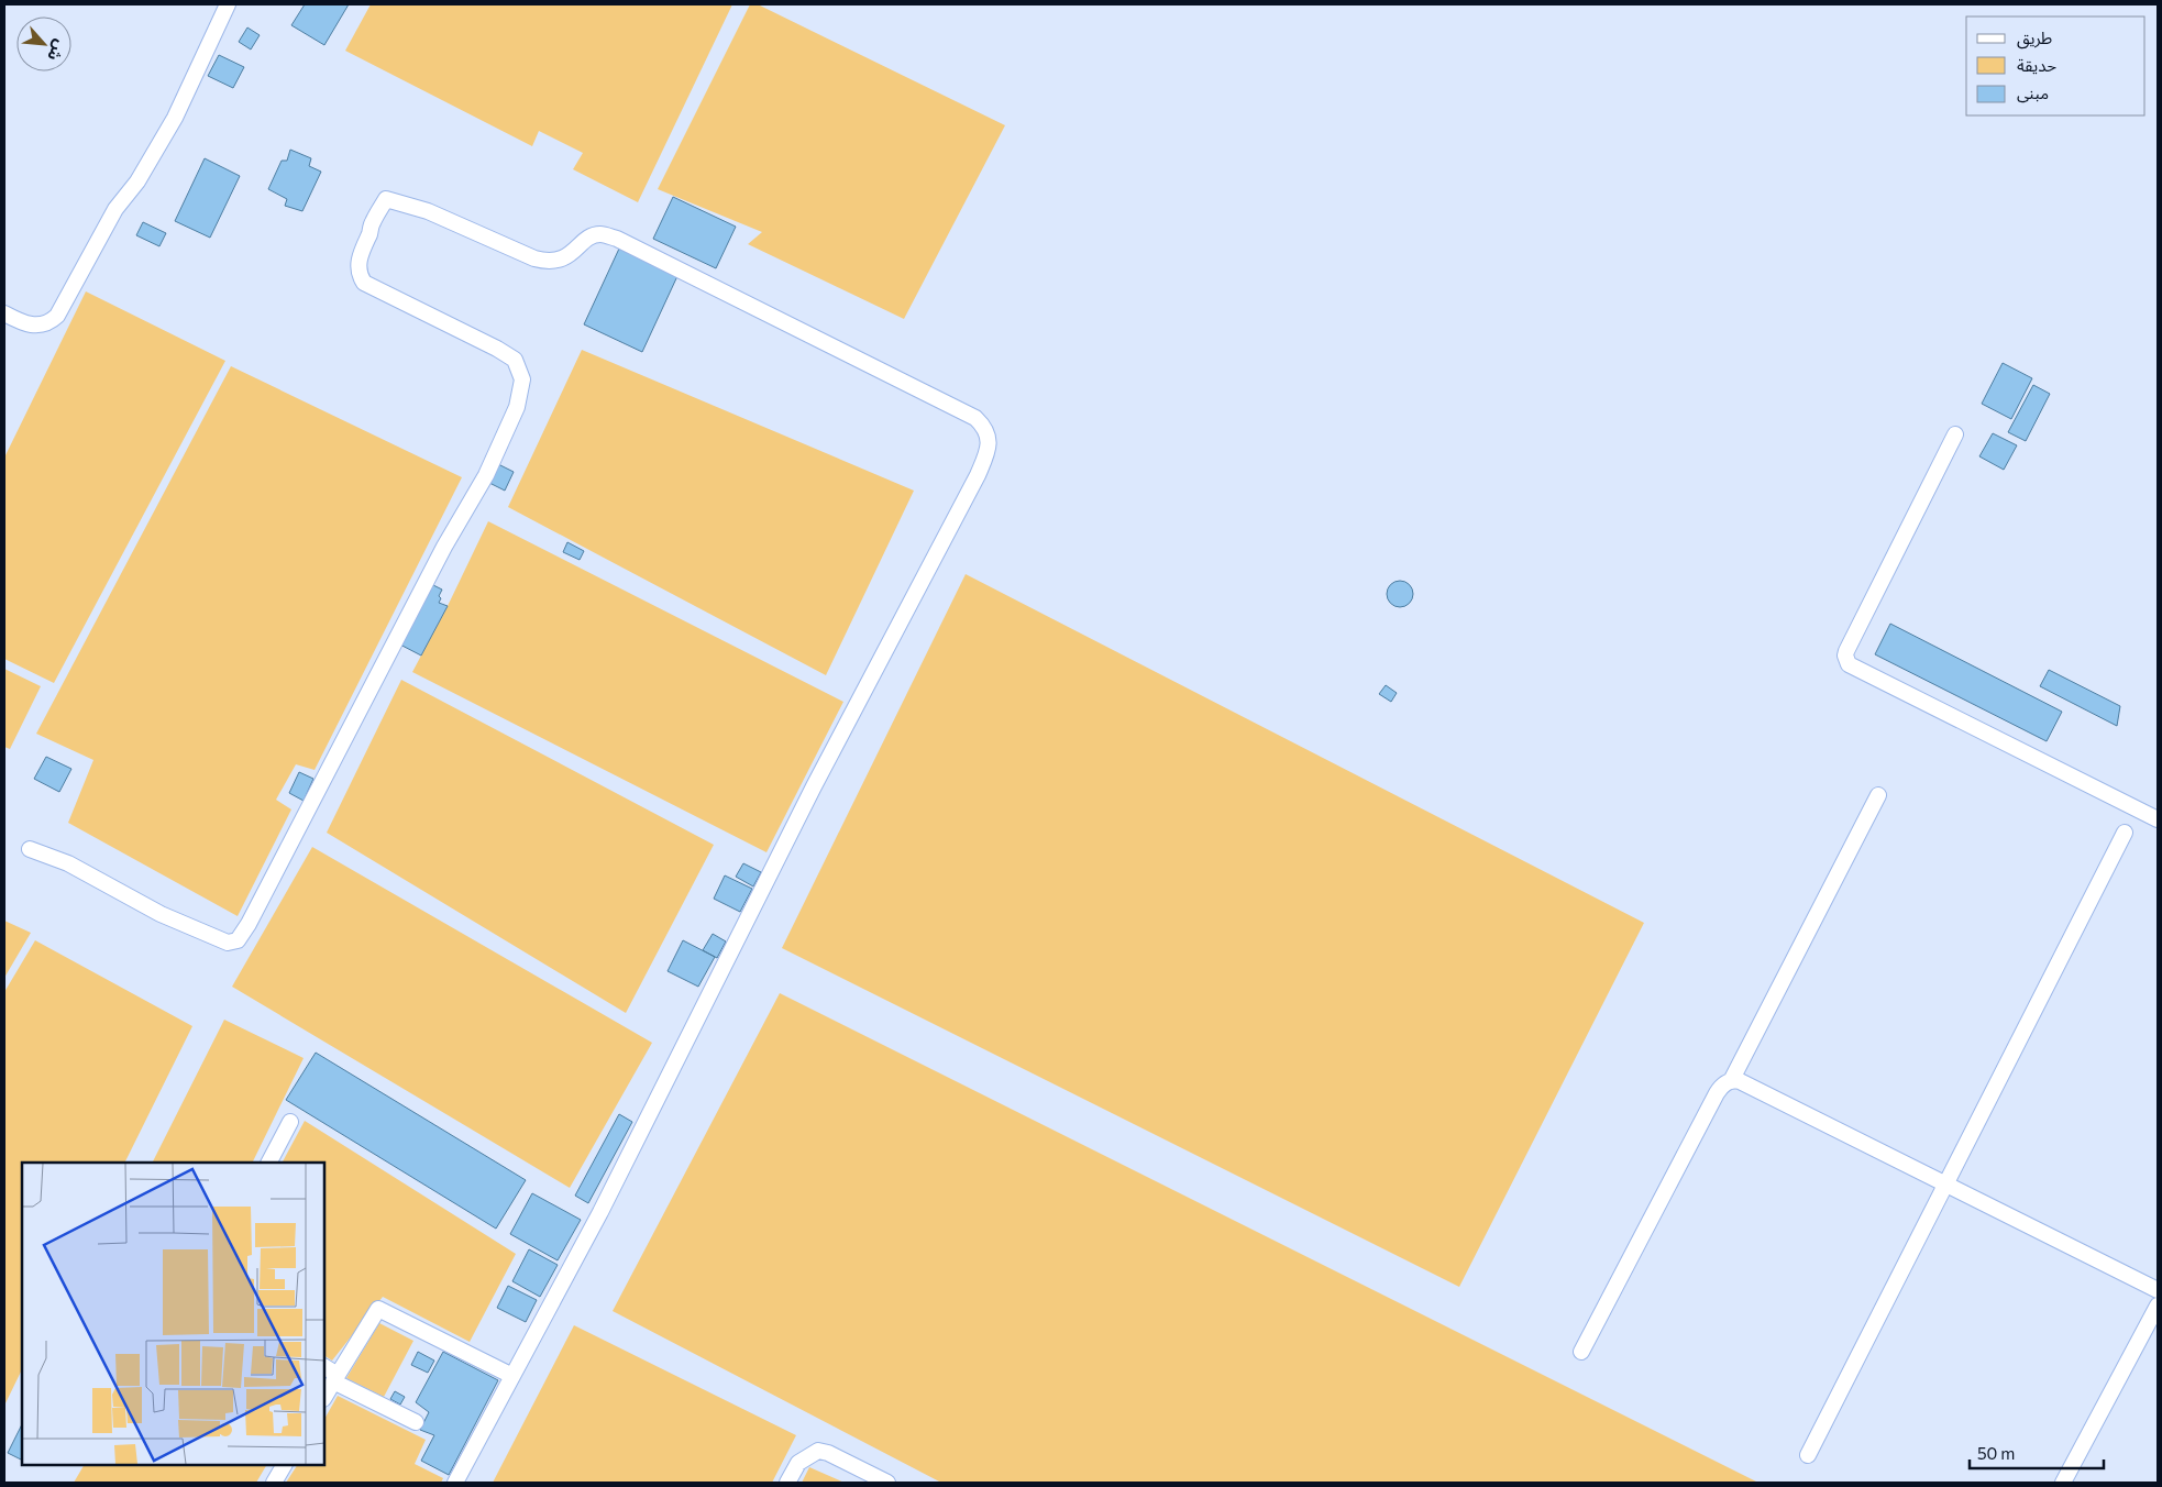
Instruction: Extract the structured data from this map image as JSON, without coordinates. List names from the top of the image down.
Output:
{
  "legend": ["طريق", "حديقة", "مبنى"],
  "scale_bar": "50 m",
  "north": "bottom right"
}
